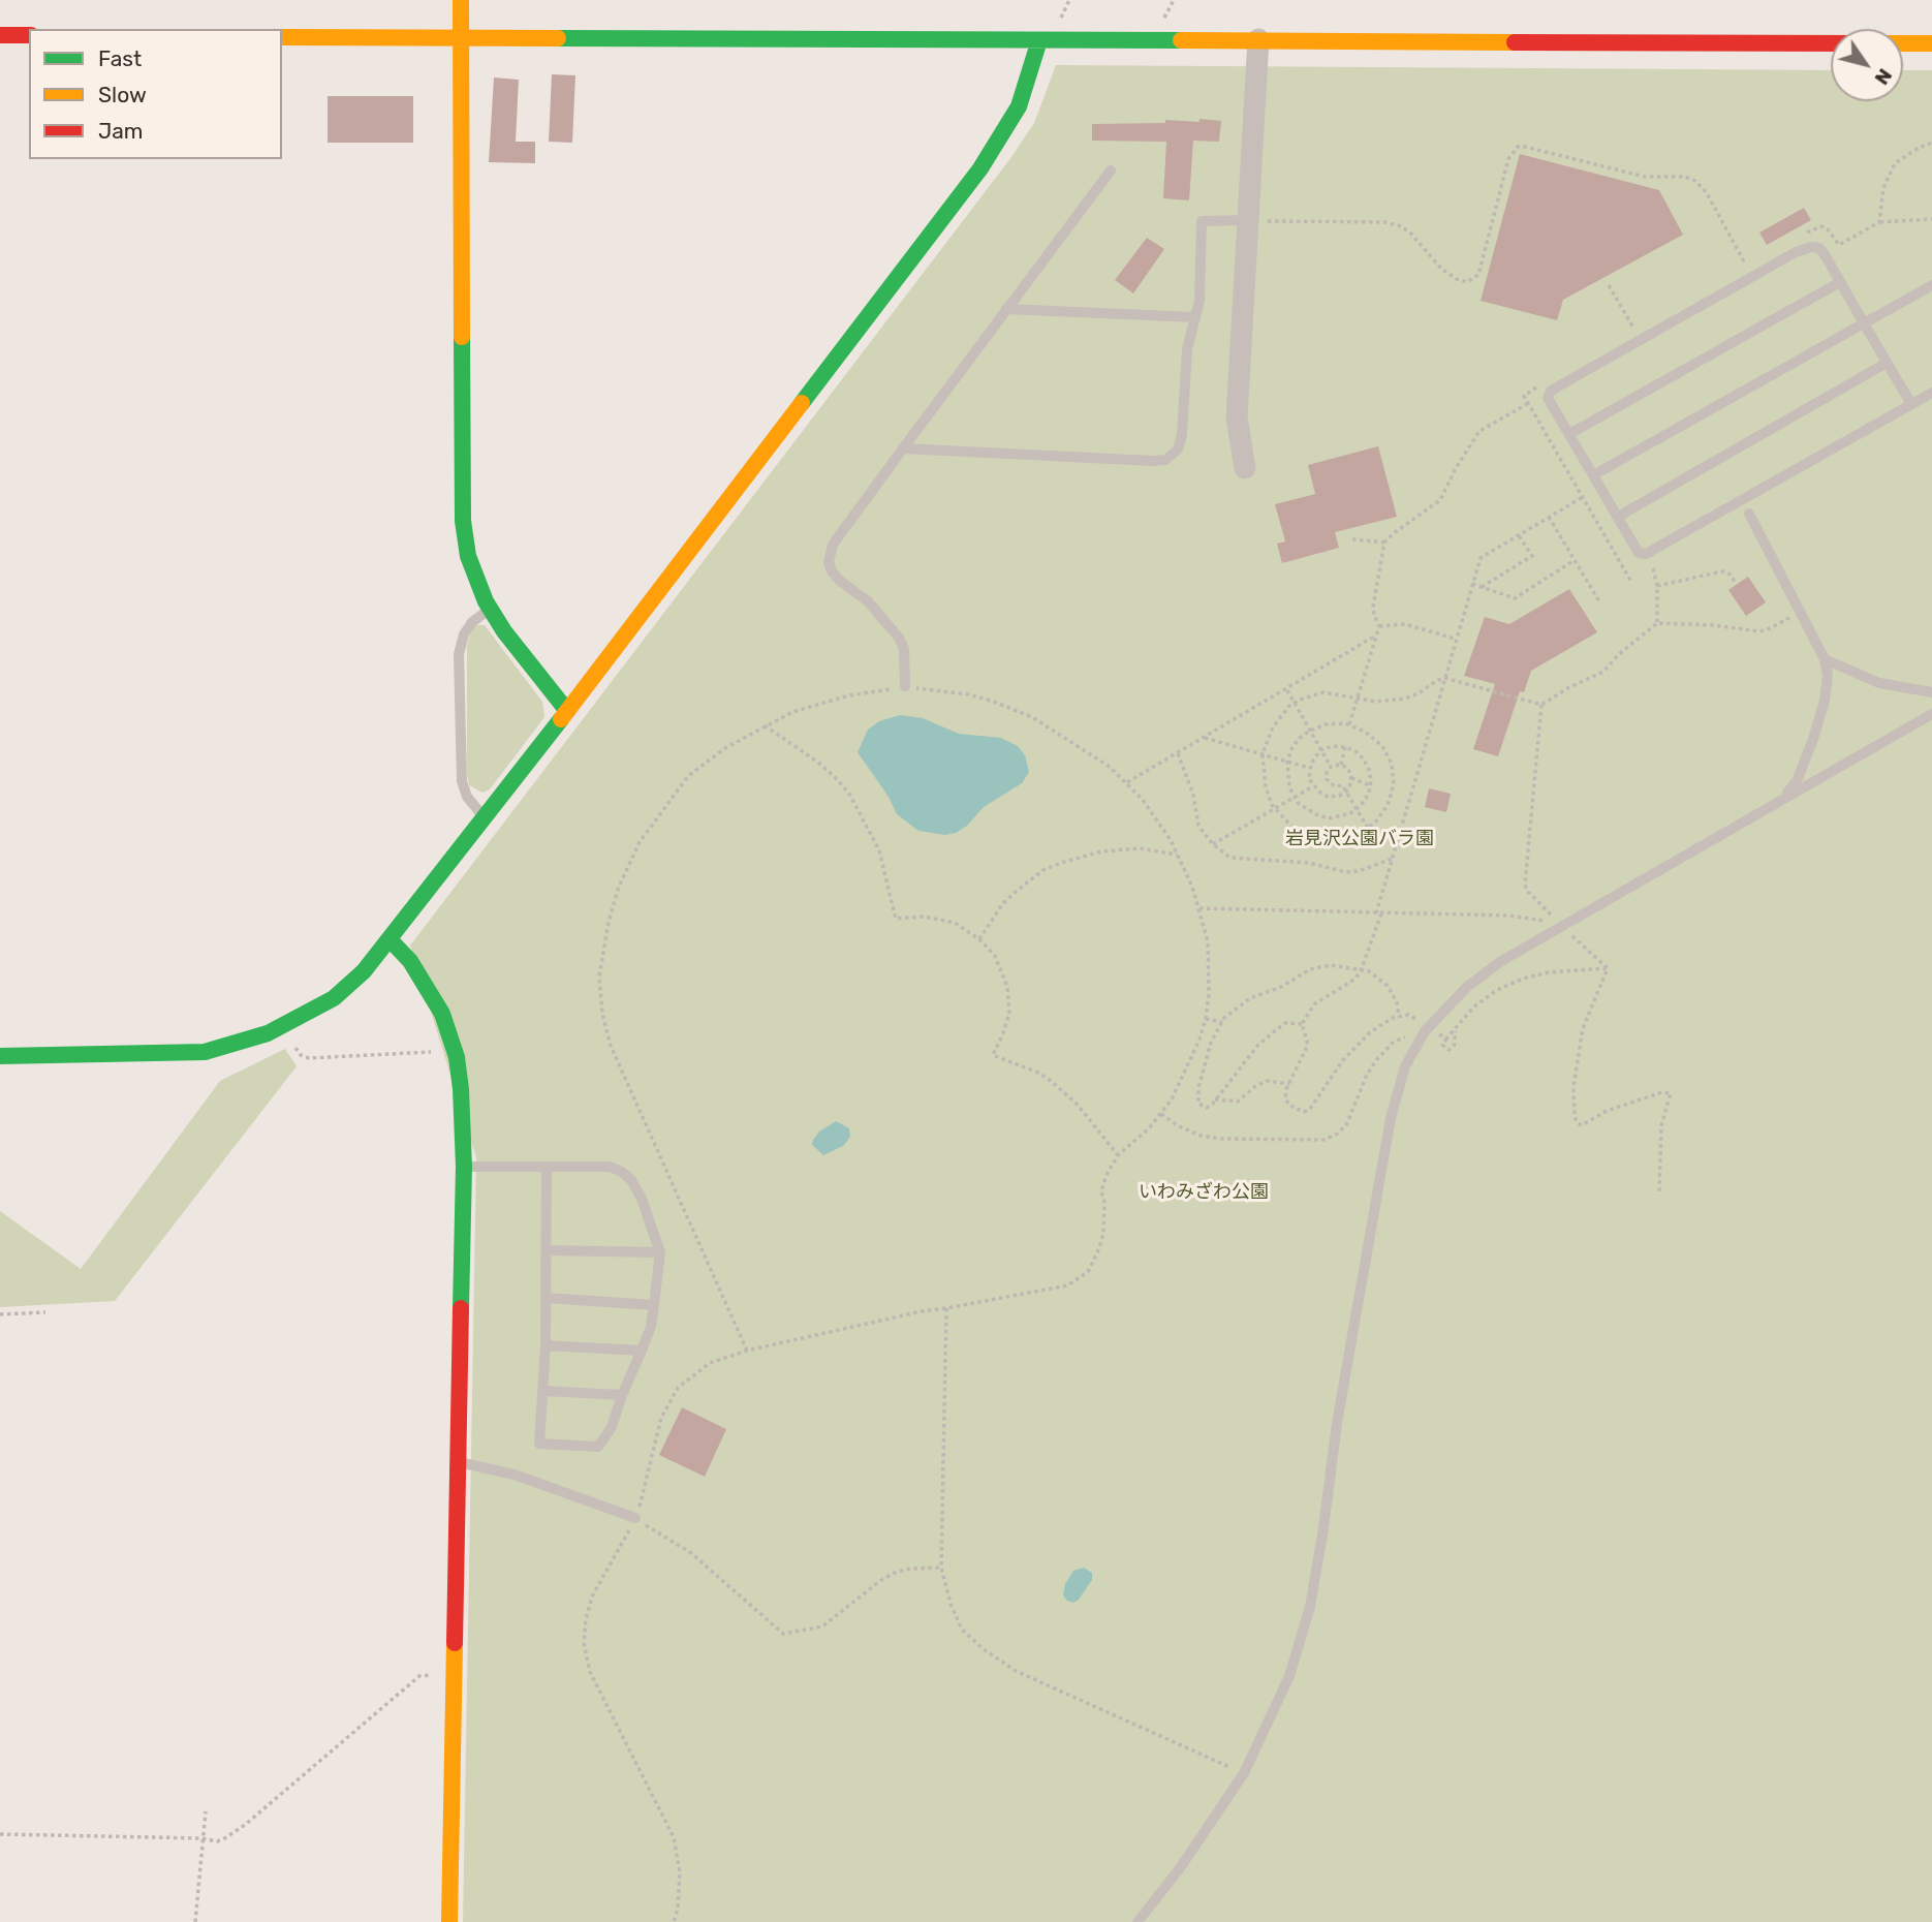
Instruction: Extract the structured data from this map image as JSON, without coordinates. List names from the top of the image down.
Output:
{
  "parks": ["岩見沢公園バラ園", "いわみざわ公園"],
  "legend": ["Fast", "Slow", "Jam"],
  "north": "bottom right"
}
